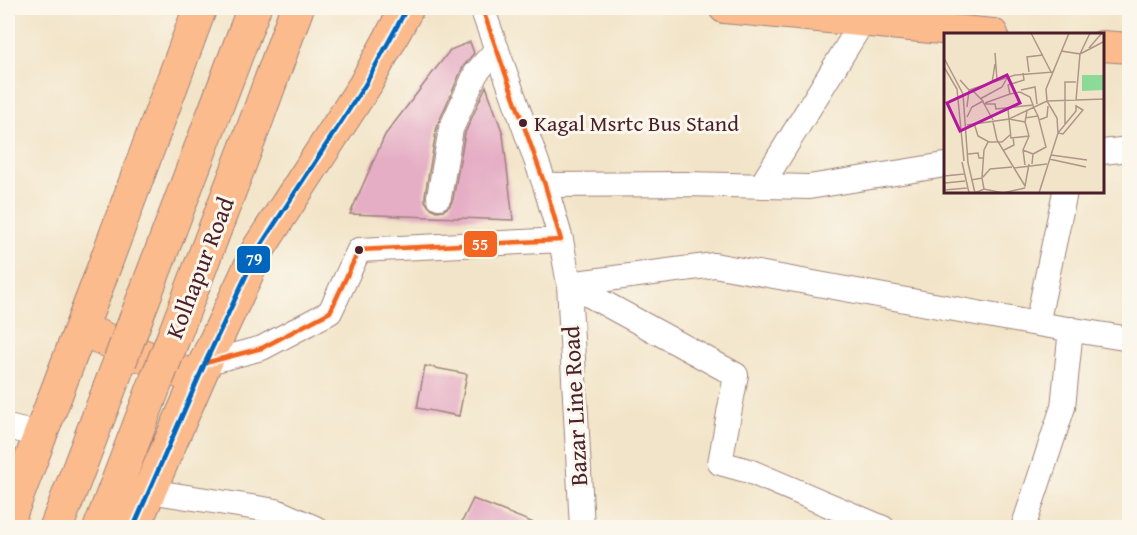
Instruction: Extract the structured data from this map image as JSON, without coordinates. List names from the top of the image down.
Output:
{
  "streets": {
    "highway": ["Kolhapur Road"],
    "street": ["Bazar Line Road"]
  },
  "places": ["Kagal Msrtc Bus Stand"],
  "lines": ["transit line 55", "transit line 79"]
}
